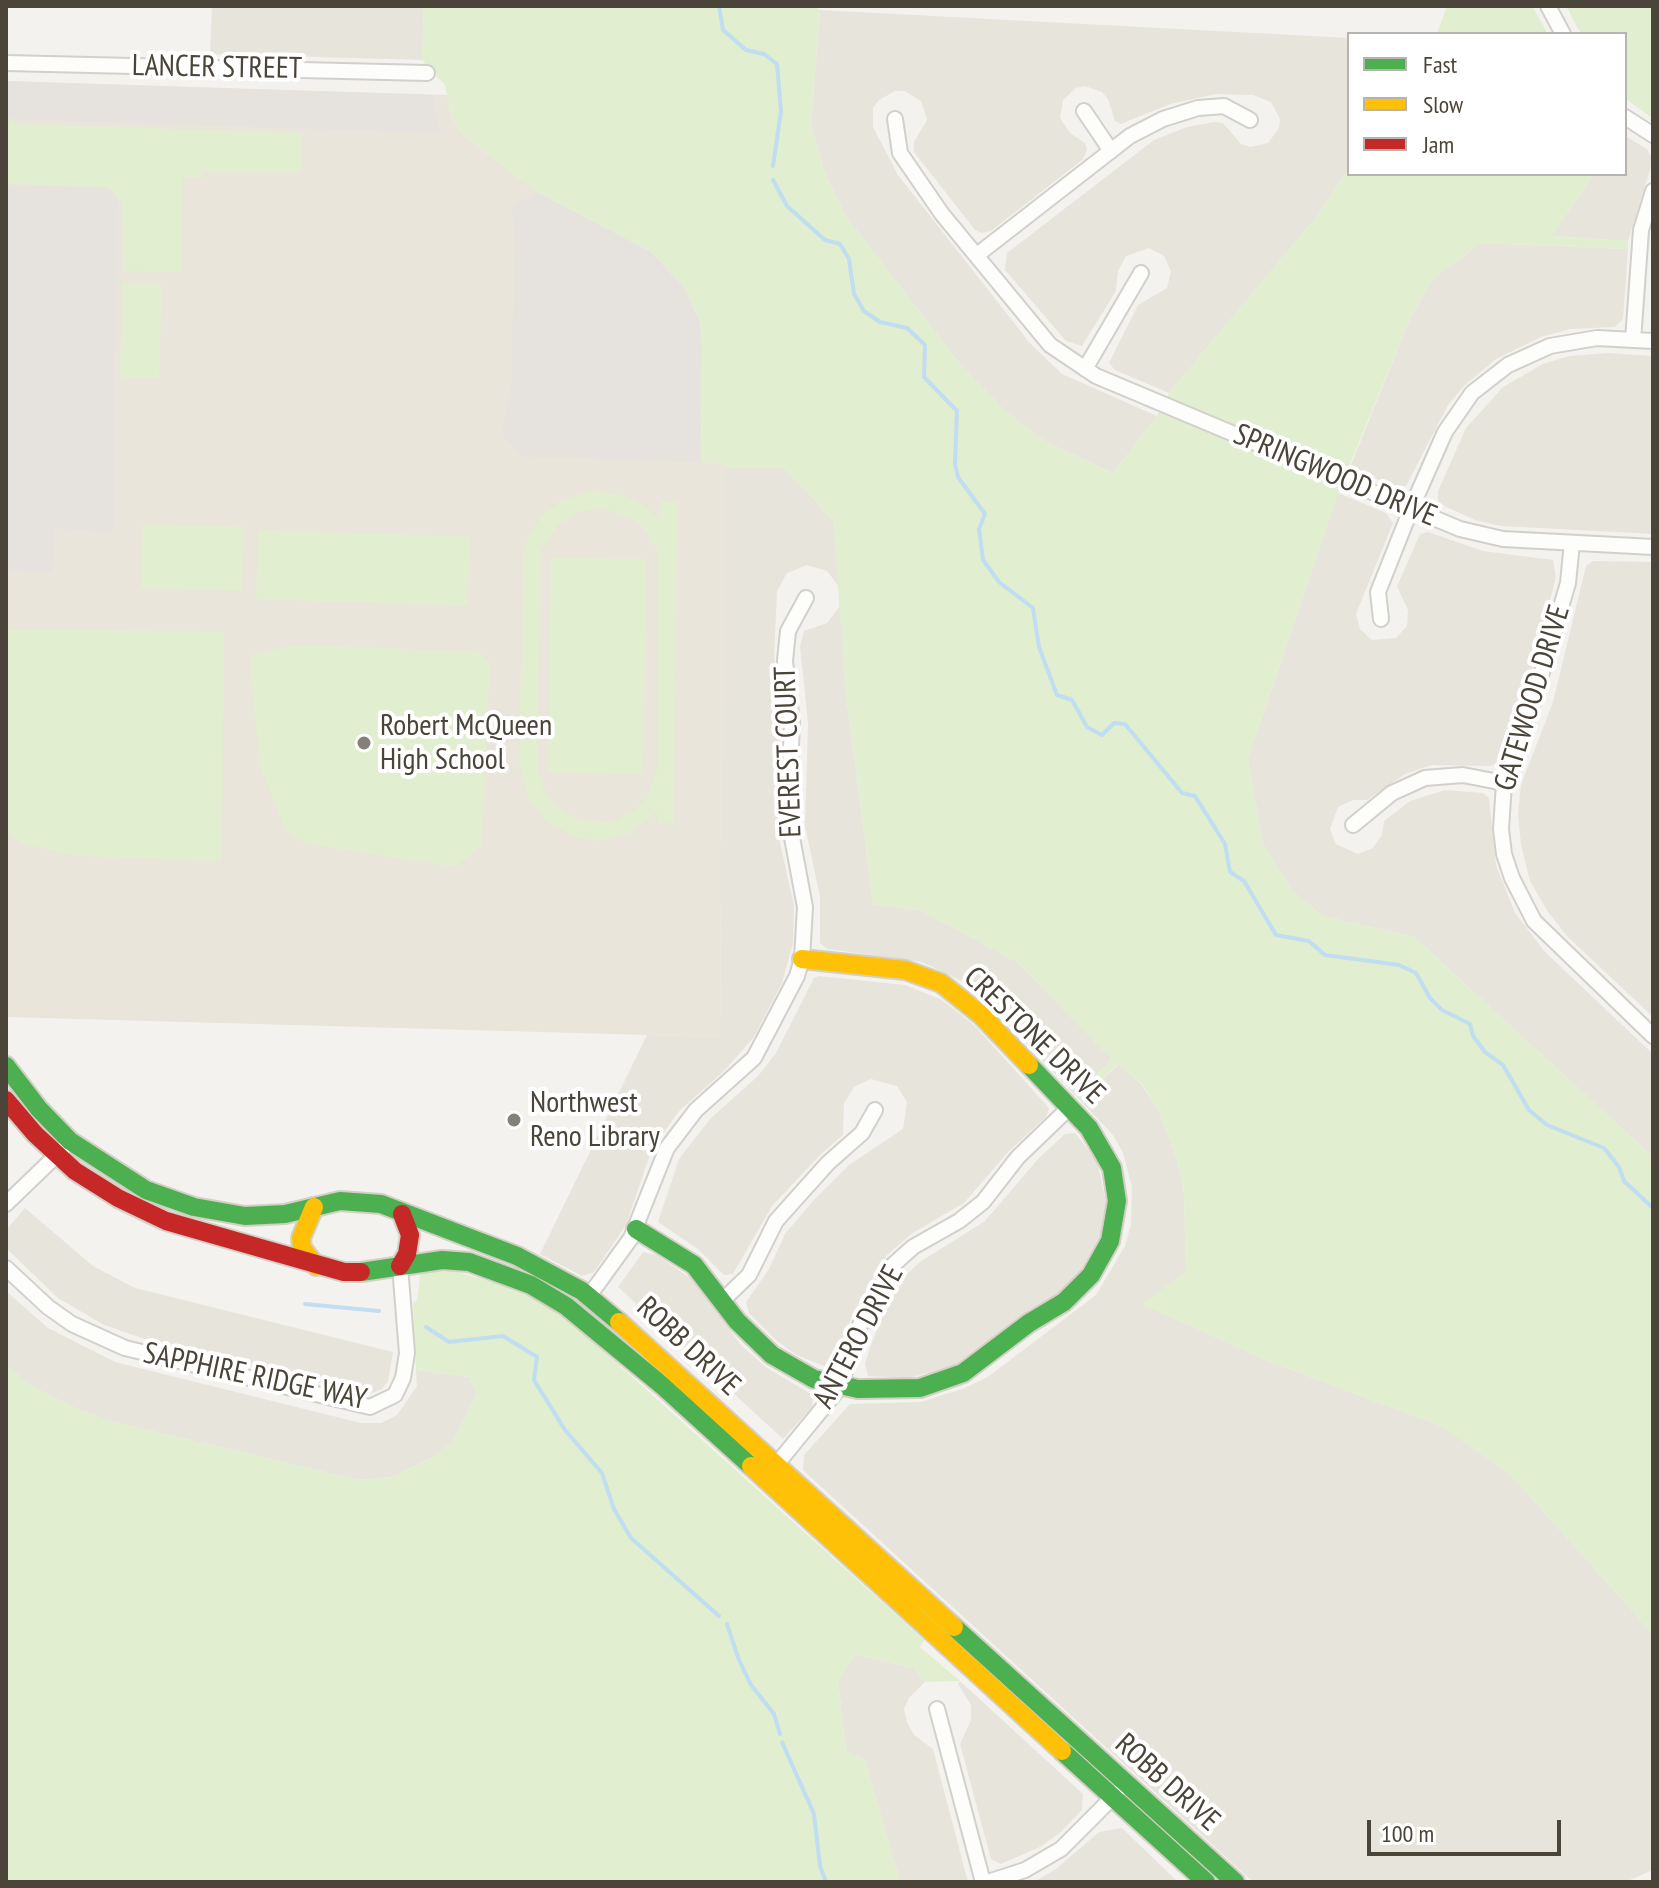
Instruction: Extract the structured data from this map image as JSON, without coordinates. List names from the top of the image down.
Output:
{
  "streets": {
    "street": [
      "LANCER STREET",
      "SPRINGWOOD DRIVE",
      "GATEWOOD DRIVE",
      "EVEREST COURT",
      "CRESTONE DRIVE",
      "ANTERO DRIVE",
      "ROBB DRIVE",
      "SAPPHIRE RIDGE WAY"
    ]
  },
  "crossings": [
    ["SPRINGWOOD DRIVE", "GATEWOOD DRIVE"],
    ["EVEREST COURT", "CRESTONE DRIVE"],
    ["EVEREST COURT", "ROBB DRIVE"],
    ["CRESTONE DRIVE", "ANTERO DRIVE"],
    ["ANTERO DRIVE", "ROBB DRIVE"],
    ["ROBB DRIVE", "SAPPHIRE RIDGE WAY"]
  ],
  "places": ["Robert McQueen High School", "Northwest Reno Library"],
  "legend": ["Fast", "Slow", "Jam"],
  "scale_bar": "100 m"
}
